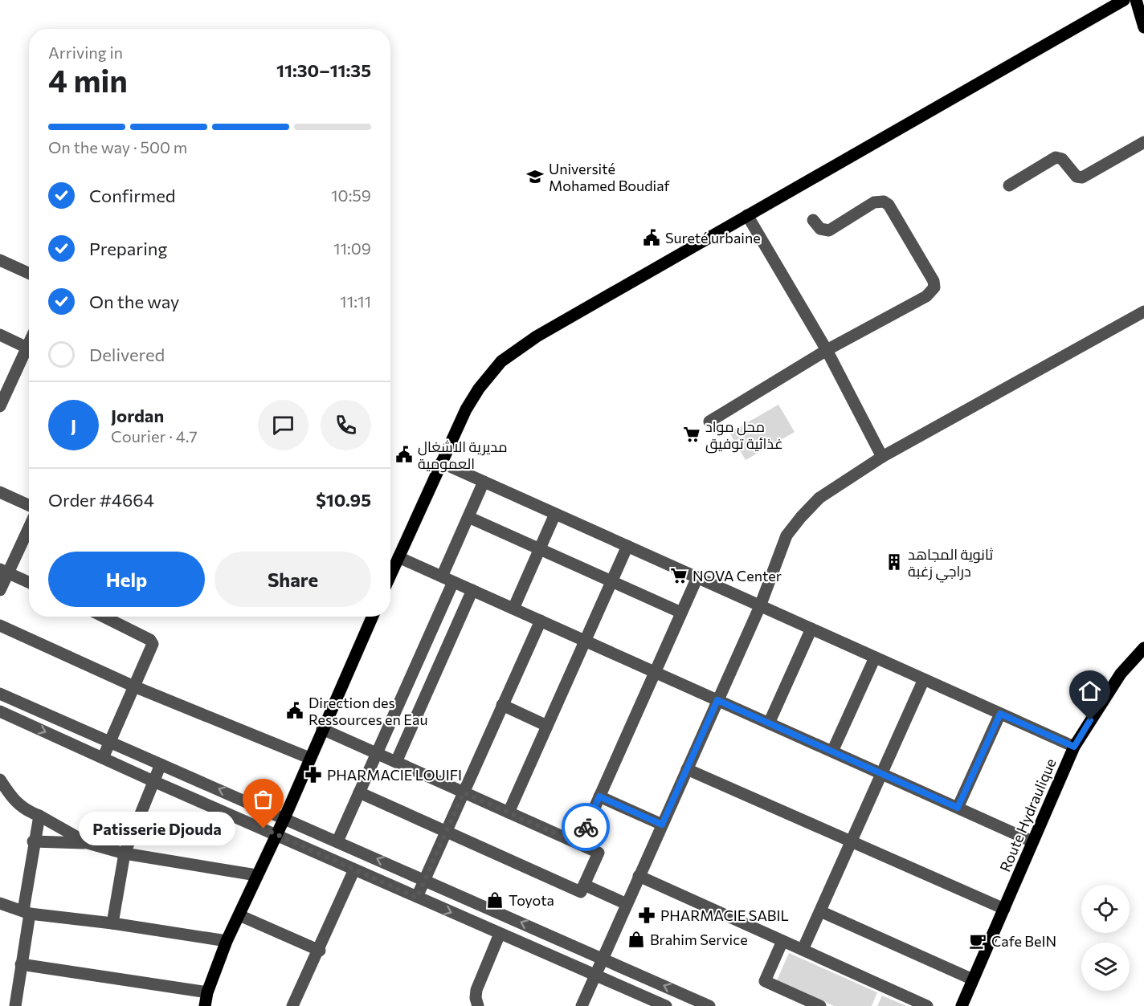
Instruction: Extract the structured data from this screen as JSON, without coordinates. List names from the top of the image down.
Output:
{
  "streets": {
    "main road": ["Route Hydraulique"]
  },
  "places": {
    "school or university": ["Université Mohamed Boudiaf"],
    "public building": ["Sureté urbaine", "مديرية الاشغال العمومية", "Direction des Ressources en Eau"],
    "supermarket": ["محل مواد غذائية توفيق", "NOVA Center"],
    "building": ["ثانوية المجاهد دراجي زغبة"],
    "pharmacy": ["PHARMACIE LOUIFI", "PHARMACIE SABIL"],
    "other": ["Patisserie Djouda"],
    "shop": ["Toyota", "Brahim Service"],
    "cafe": ["Cafe BeIN"]
  },
  "page": {
    "heading": ["4 min", "Arriving in", "11:30–11:35"],
    "panel": [
      "Jordan",
      "Courier · 4.7",
      "Order #4664",
      "$10.95"
    ],
    "bar": "On the way · 500 m",
    "list": [
      ["Confirmed", "10:59"],
      ["Preparing", "11:09"],
      ["On the way", "11:11"],
      "Delivered"
    ],
    "round": "J",
    "buttons": ["Help", "Share"],
    "bubble": "Patisserie Djouda"
  }
}
